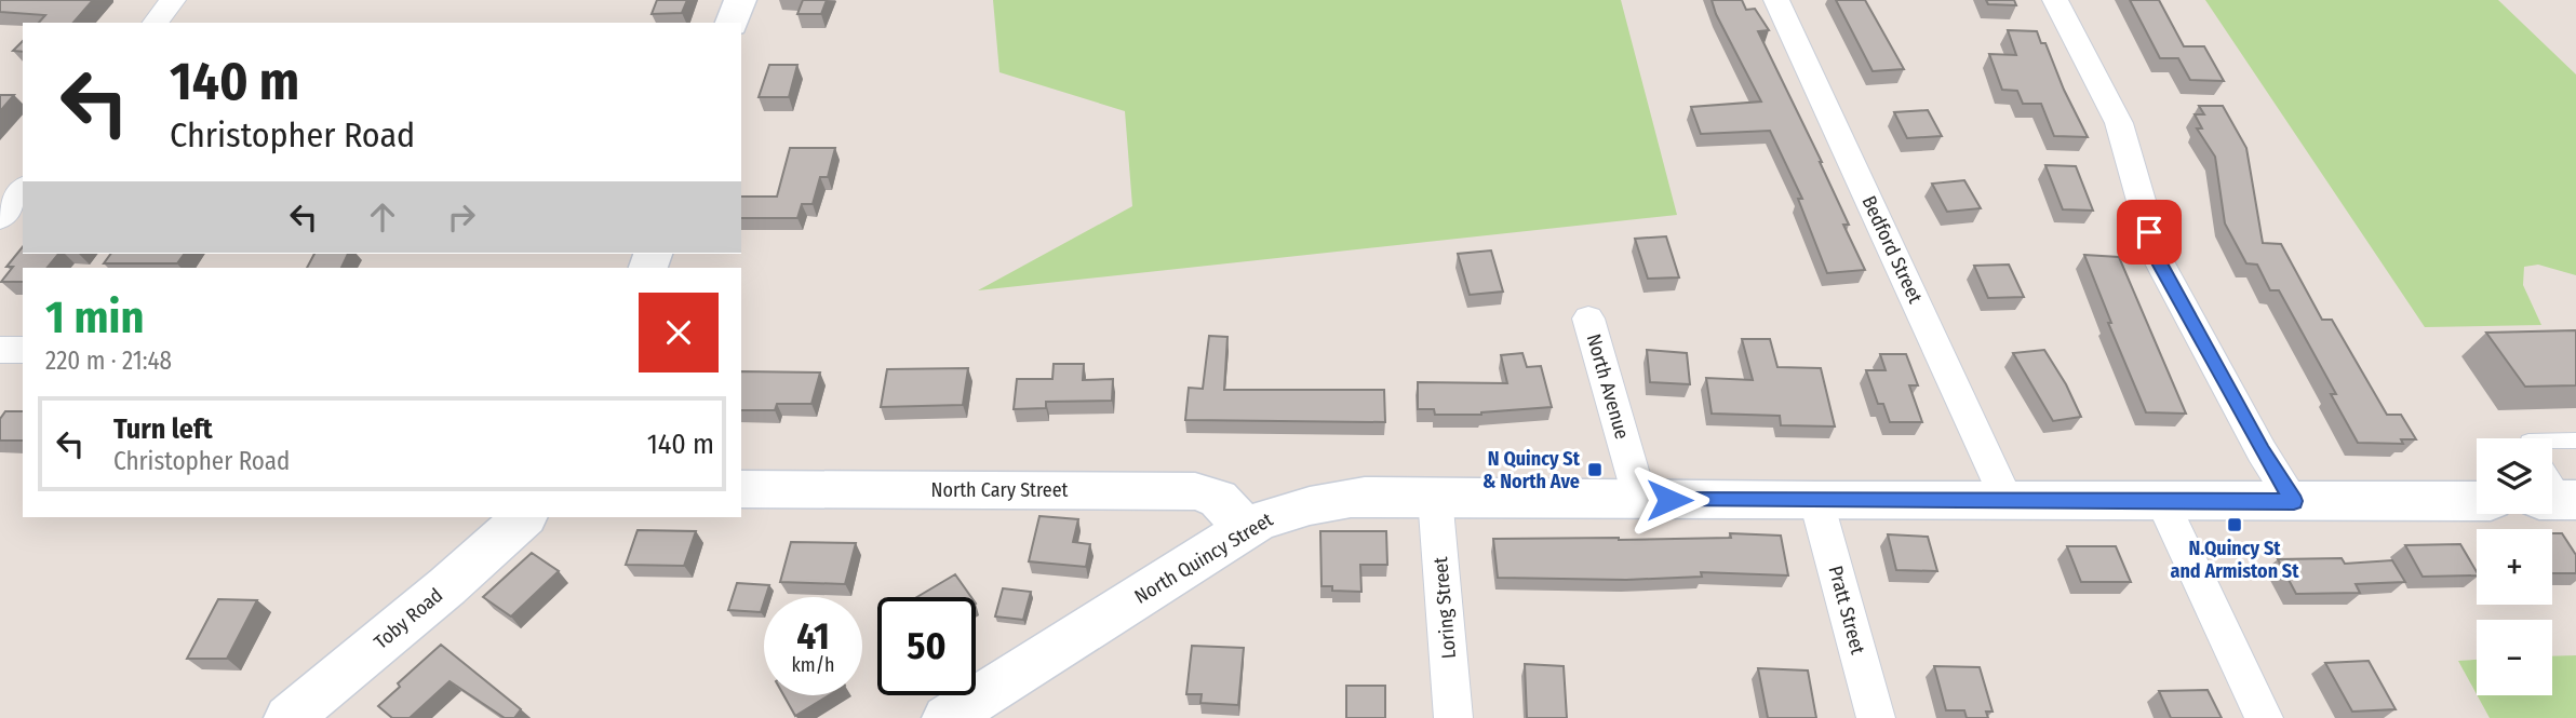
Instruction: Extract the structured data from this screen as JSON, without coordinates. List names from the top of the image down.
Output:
{
  "streets": {
    "main road": ["North Cary Street", "North Quincy Street", "Toby Road"],
    "street": [
      "Bedford Street",
      "North Avenue",
      "Loring Street",
      "Pratt Street"
    ]
  },
  "crossings": [
    ["Bedford Street", "North Quincy Street"],
    ["North Avenue", "North Quincy Street"],
    ["North Cary Street", "North Quincy Street"],
    ["North Quincy Street", "Loring Street"],
    ["North Quincy Street", "Pratt Street"]
  ],
  "places": {
    "transit": ["N Quincy St & North Ave", "N.Quincy St and Armiston St"]
  },
  "page": {
    "turn": ["140 m", "Christopher Road"],
    "heading": ["1 min", "220 m · 21:48"],
    "list": [
      {
        "name": "Turn left",
        "note": "Christopher Road",
        "value": "140 m"
      }
    ],
    "map_buttons": ["+", "−"],
    "speed": "41 km/h",
    "limit": "50"
  }
}
